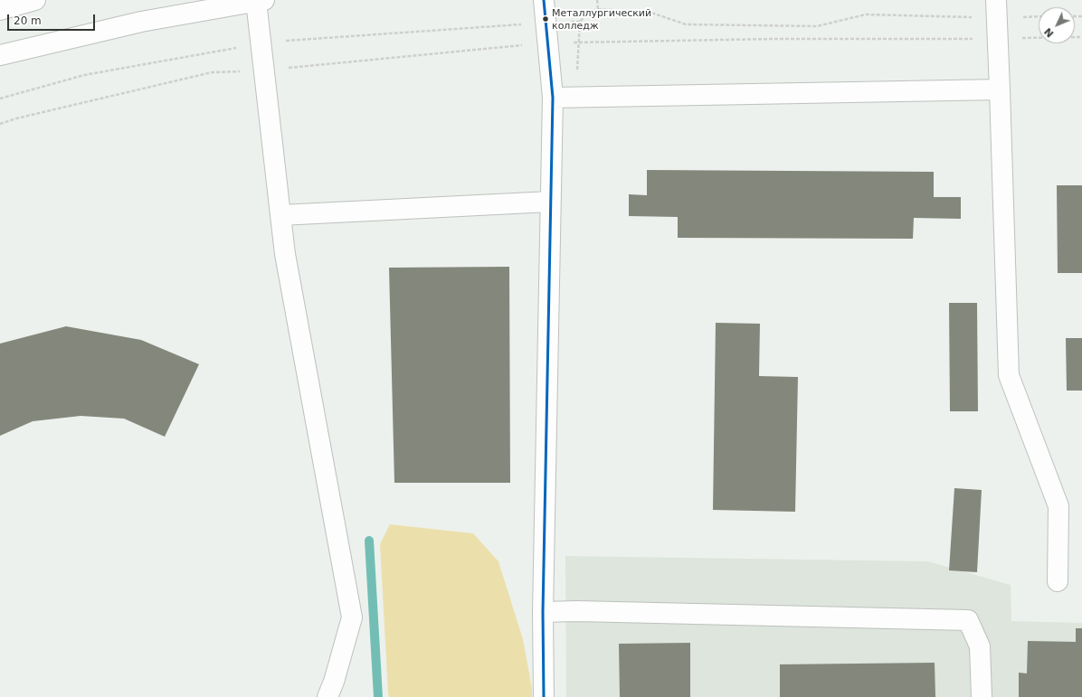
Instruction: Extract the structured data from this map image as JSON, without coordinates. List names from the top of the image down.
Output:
{
  "places": ["Металлургический колледж"],
  "scale_bar": "20 m",
  "north": "bottom left"
}
